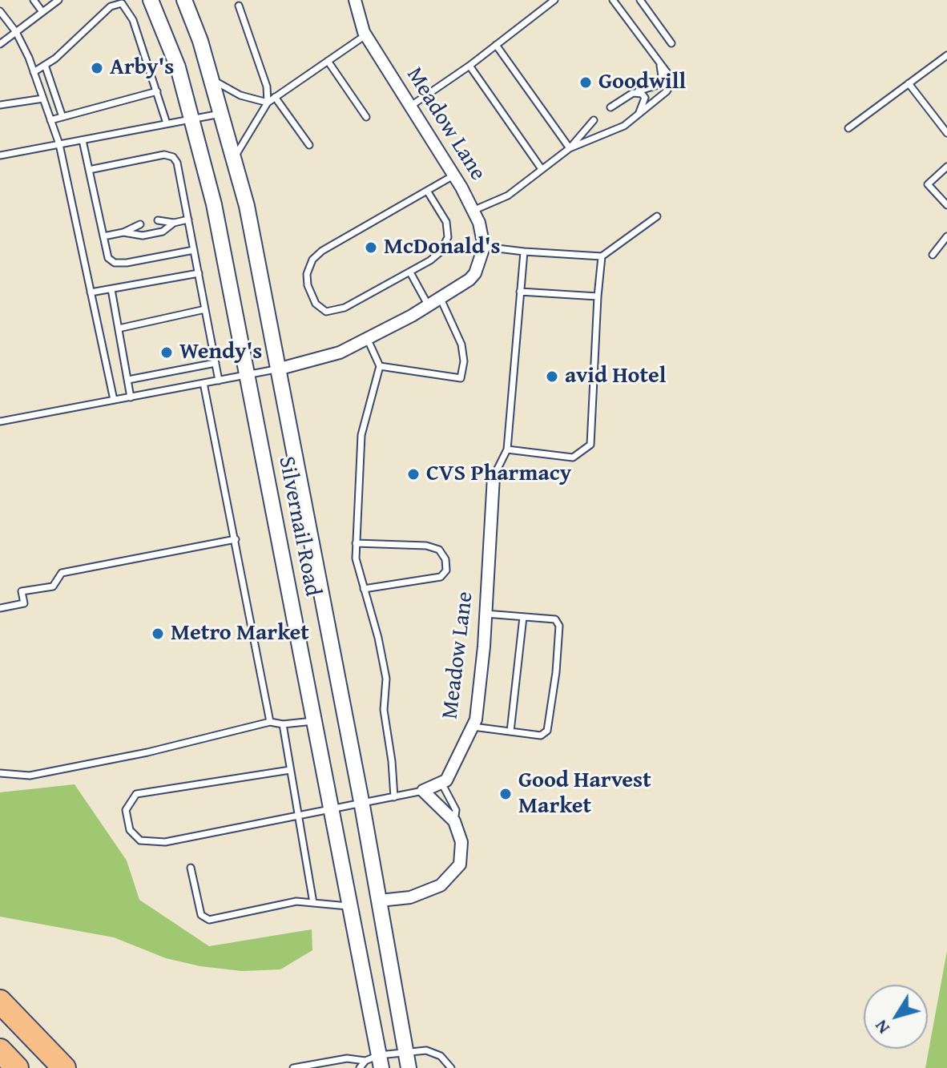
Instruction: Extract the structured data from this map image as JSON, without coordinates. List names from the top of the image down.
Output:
{
  "streets": {
    "street": ["Meadow Lane", "Silvernail Road"]
  },
  "places": [
    "Arby's",
    "Goodwill",
    "McDonald's",
    "Wendy's",
    "avid Hotel",
    "CVS Pharmacy",
    "Metro Market",
    "Good Harvest Market"
  ],
  "north": "bottom left"
}
